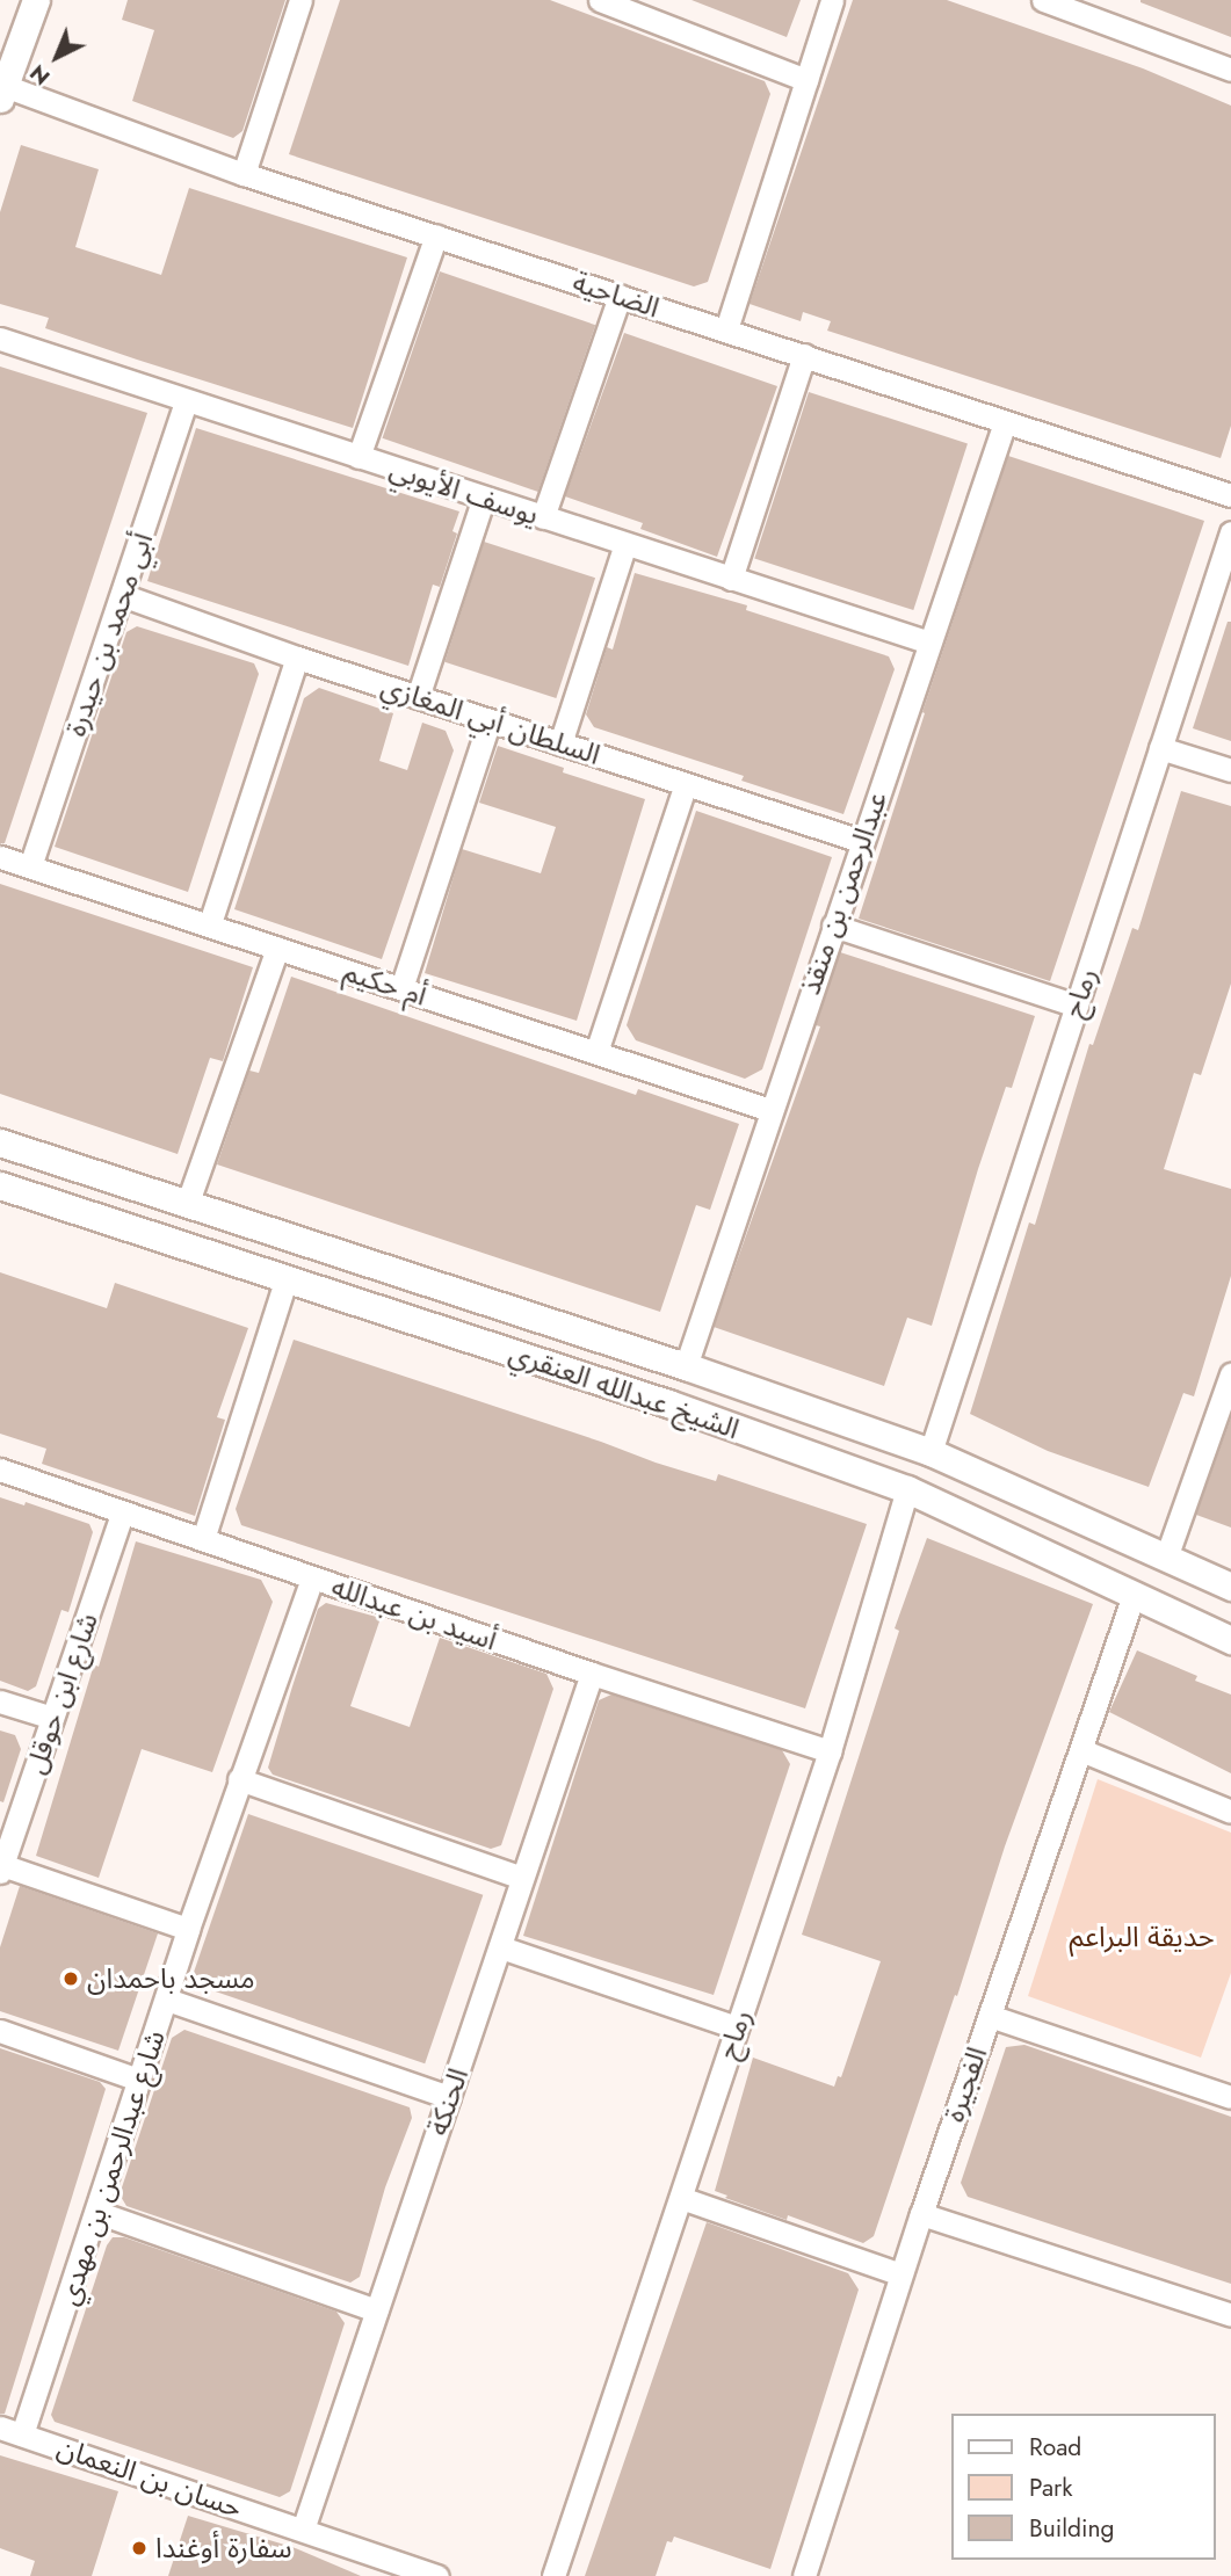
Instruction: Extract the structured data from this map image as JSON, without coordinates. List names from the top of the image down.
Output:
{
  "streets": {
    "street": [
      "الضاحية",
      "يوسف الأيوبي",
      "أبي محمد بن حيدرة",
      "السلطان أبي المغازي",
      "عبدالرحمن بن منقذ",
      "أم حكيم",
      "رماح",
      "الشيخ عبدالله العنقري",
      "أسيد بن عبدالله",
      "شارع ابن حوقل",
      "الفجيرة",
      "الحنكة",
      "شارع عبدالرحمن بن مهدي",
      "حسان بن النعمان"
    ]
  },
  "crossings": [
    ["الضاحية", "عبدالرحمن بن منقذ"],
    ["يوسف الأيوبي", "أبي محمد بن حيدرة"],
    ["يوسف الأيوبي", "عبدالرحمن بن منقذ"],
    ["أبي محمد بن حيدرة", "السلطان أبي المغازي"],
    ["أبي محمد بن حيدرة", "أم حكيم"],
    ["السلطان أبي المغازي", "عبدالرحمن بن منقذ"],
    ["عبدالرحمن بن منقذ", "أم حكيم"],
    ["عبدالرحمن بن منقذ", "الشيخ عبدالله العنقري"],
    ["رماح", "الشيخ عبدالله العنقري"],
    ["رماح", "أسيد بن عبدالله"],
    ["الشيخ عبدالله العنقري", "الفجيرة"],
    ["أسيد بن عبدالله", "شارع ابن حوقل"],
    ["أسيد بن عبدالله", "الحنكة"],
    ["أسيد بن عبدالله", "شارع عبدالرحمن بن مهدي"],
    ["الحنكة", "حسان بن النعمان"],
    ["شارع عبدالرحمن بن مهدي", "حسان بن النعمان"]
  ],
  "parks": ["حديقة البراعم"],
  "places": ["مسجد باحمدان", "سفارة أوغندا"],
  "legend": ["Road", "Park", "Building"],
  "north": "bottom left"
}
